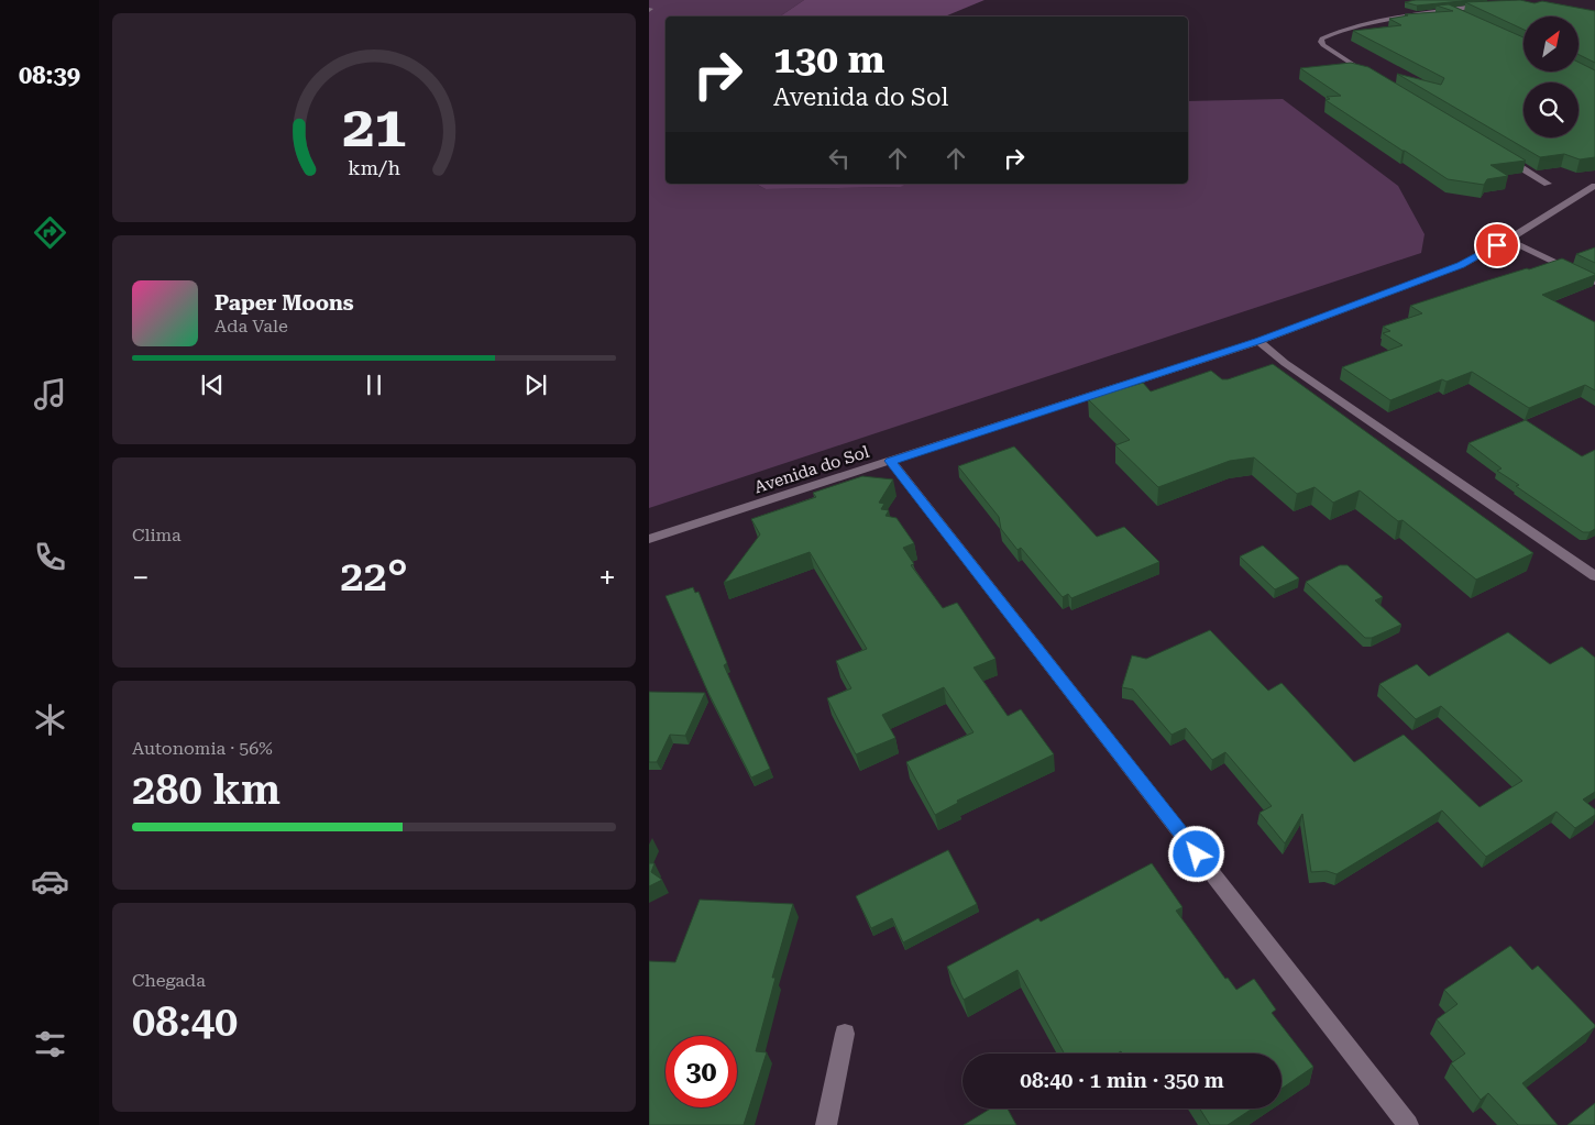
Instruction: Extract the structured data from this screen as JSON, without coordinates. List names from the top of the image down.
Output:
{
  "streets": {
    "street": ["Avenida do Sol"]
  },
  "north": "top right",
  "page": {
    "tabs": "08:39",
    "turn": ["130 m", "Avenida do Sol"],
    "song": ["Paper Moons", "Ada Vale"],
    "tile": [
      "Clima",
      ["Autonomia · 56%", "280 km"],
      ["Chegada", "08:40"]
    ],
    "heat": ["−", "22°", "+"],
    "limit": "30",
    "trip": "08:40 · 1 min · 350 m",
    "gauge": ["21", "km/h"]
  }
}
